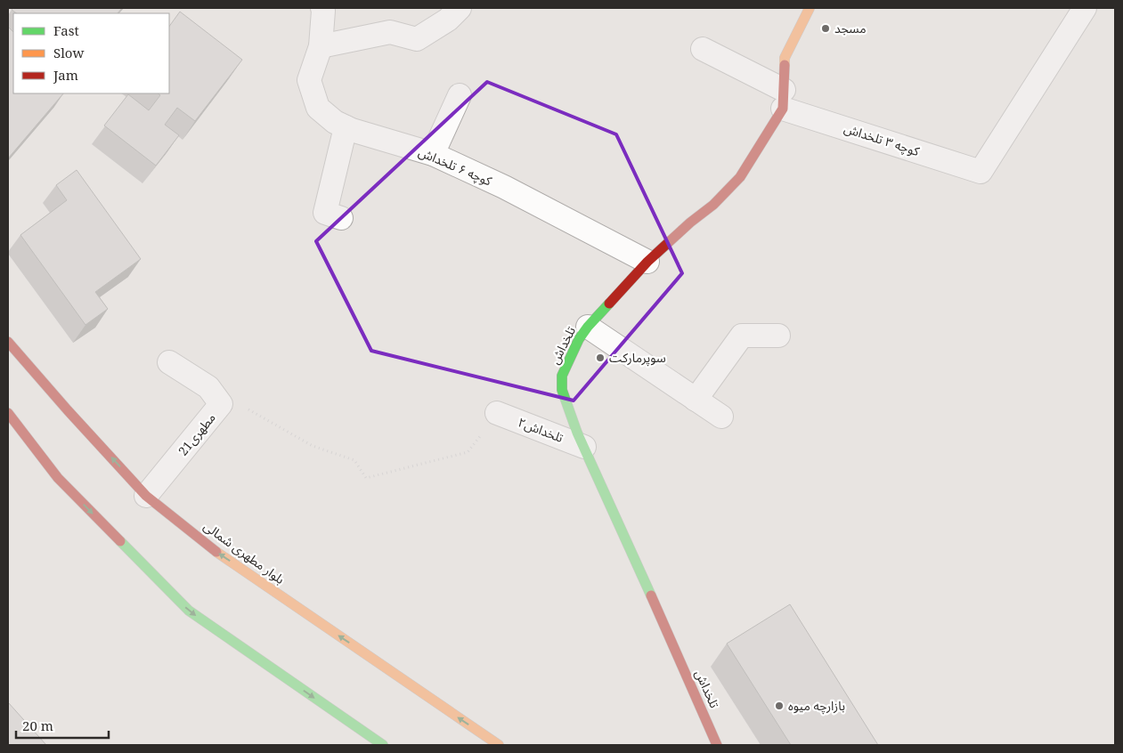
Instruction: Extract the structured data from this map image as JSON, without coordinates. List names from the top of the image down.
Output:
{
  "streets": {
    "main road": ["تلخداش", "بلوار مطهرى شمالى"],
    "street": [
      "کوچه ۳ تلخداش",
      "کوچه ۶ تلخداش",
      "۲تلخداش",
      "21مطهرى"
    ]
  },
  "crossings": [
    ["کوچه ۳ تلخداش", "تلخداش"],
    ["کوچه ۶ تلخداش", "تلخداش"],
    ["تلخداش", "۲تلخداش"],
    ["21مطهرى", "بلوار مطهرى شمالى"]
  ],
  "places": ["مسجد", "سوپرمارکت", "بازارچه میوه"],
  "legend": ["Fast", "Slow", "Jam"],
  "scale_bar": "20 m"
}
